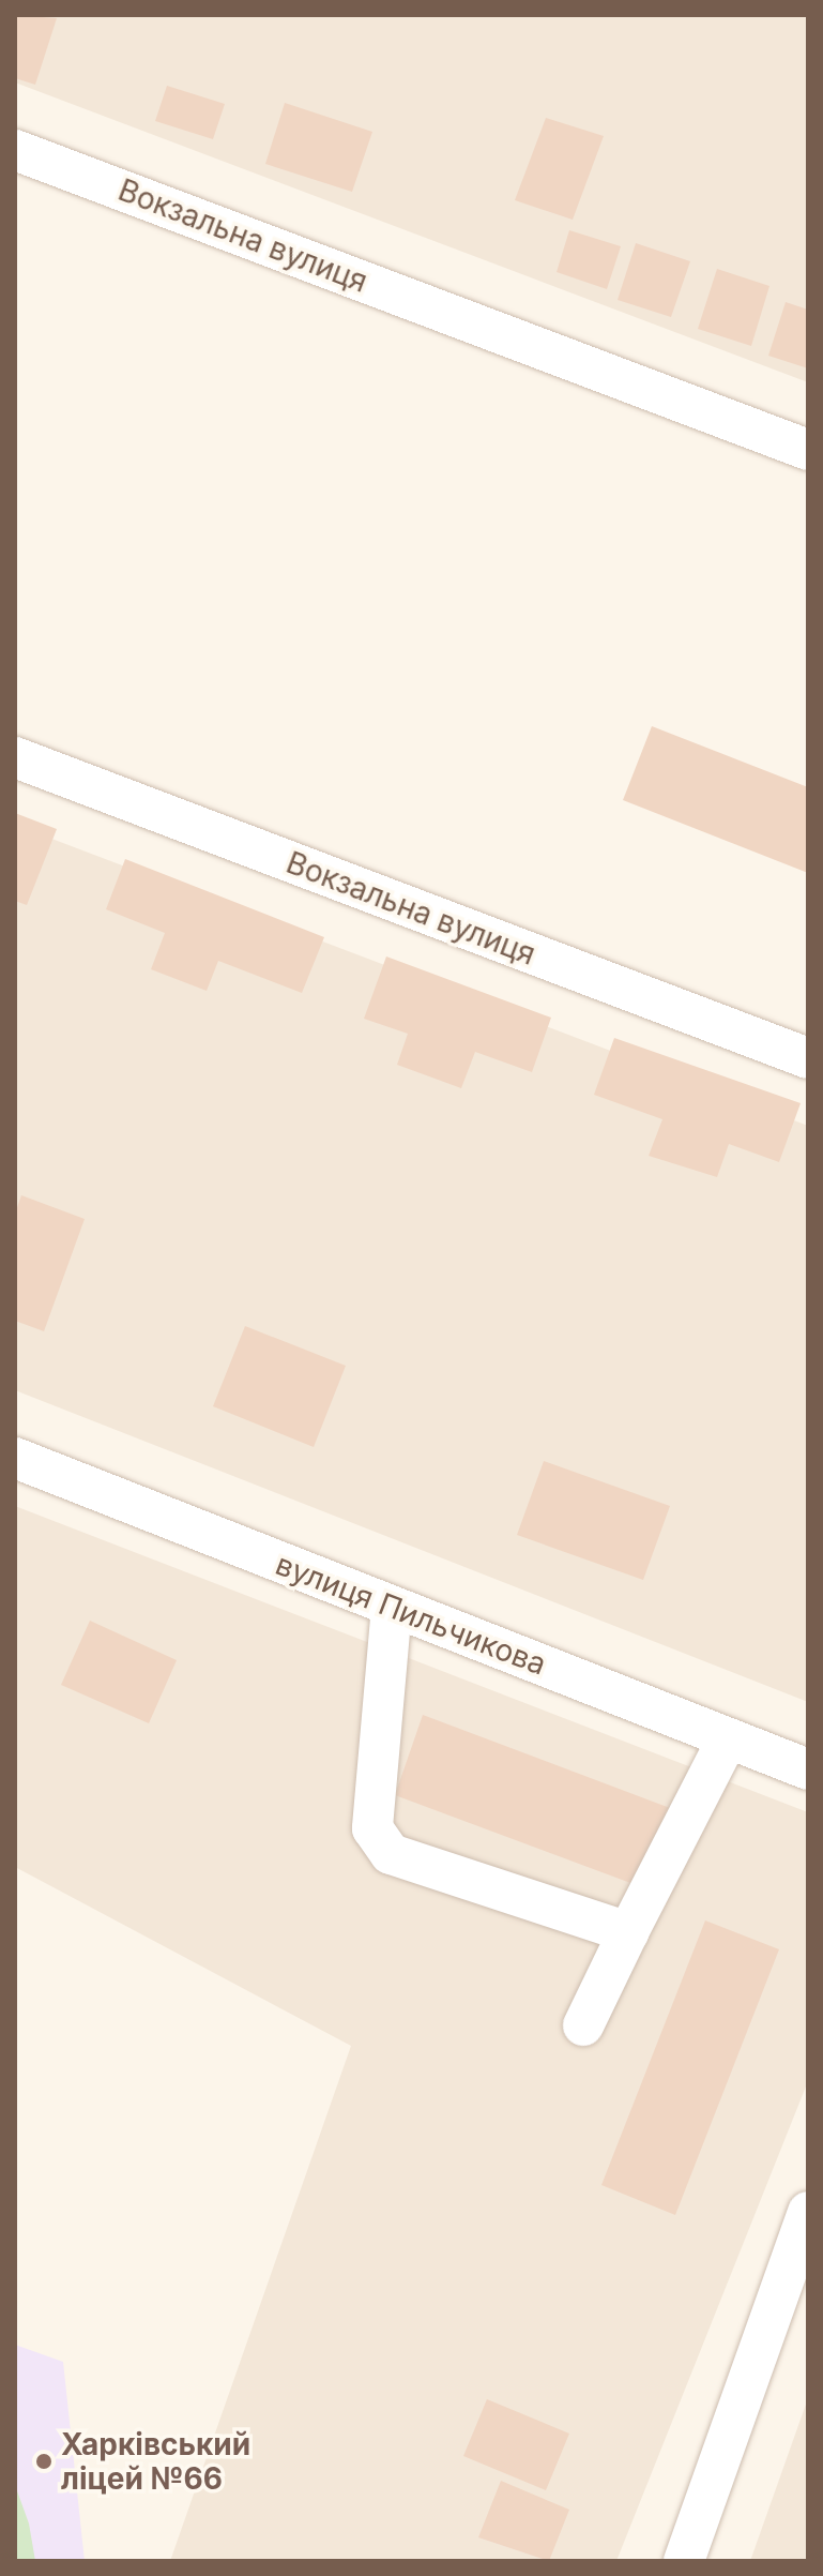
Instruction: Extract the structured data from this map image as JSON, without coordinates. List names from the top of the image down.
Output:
{
  "streets": {
    "street": ["Вокзальна вулиця", "вулиця Пильчикова"]
  },
  "places": ["Харківський ліцей №66"]
}
